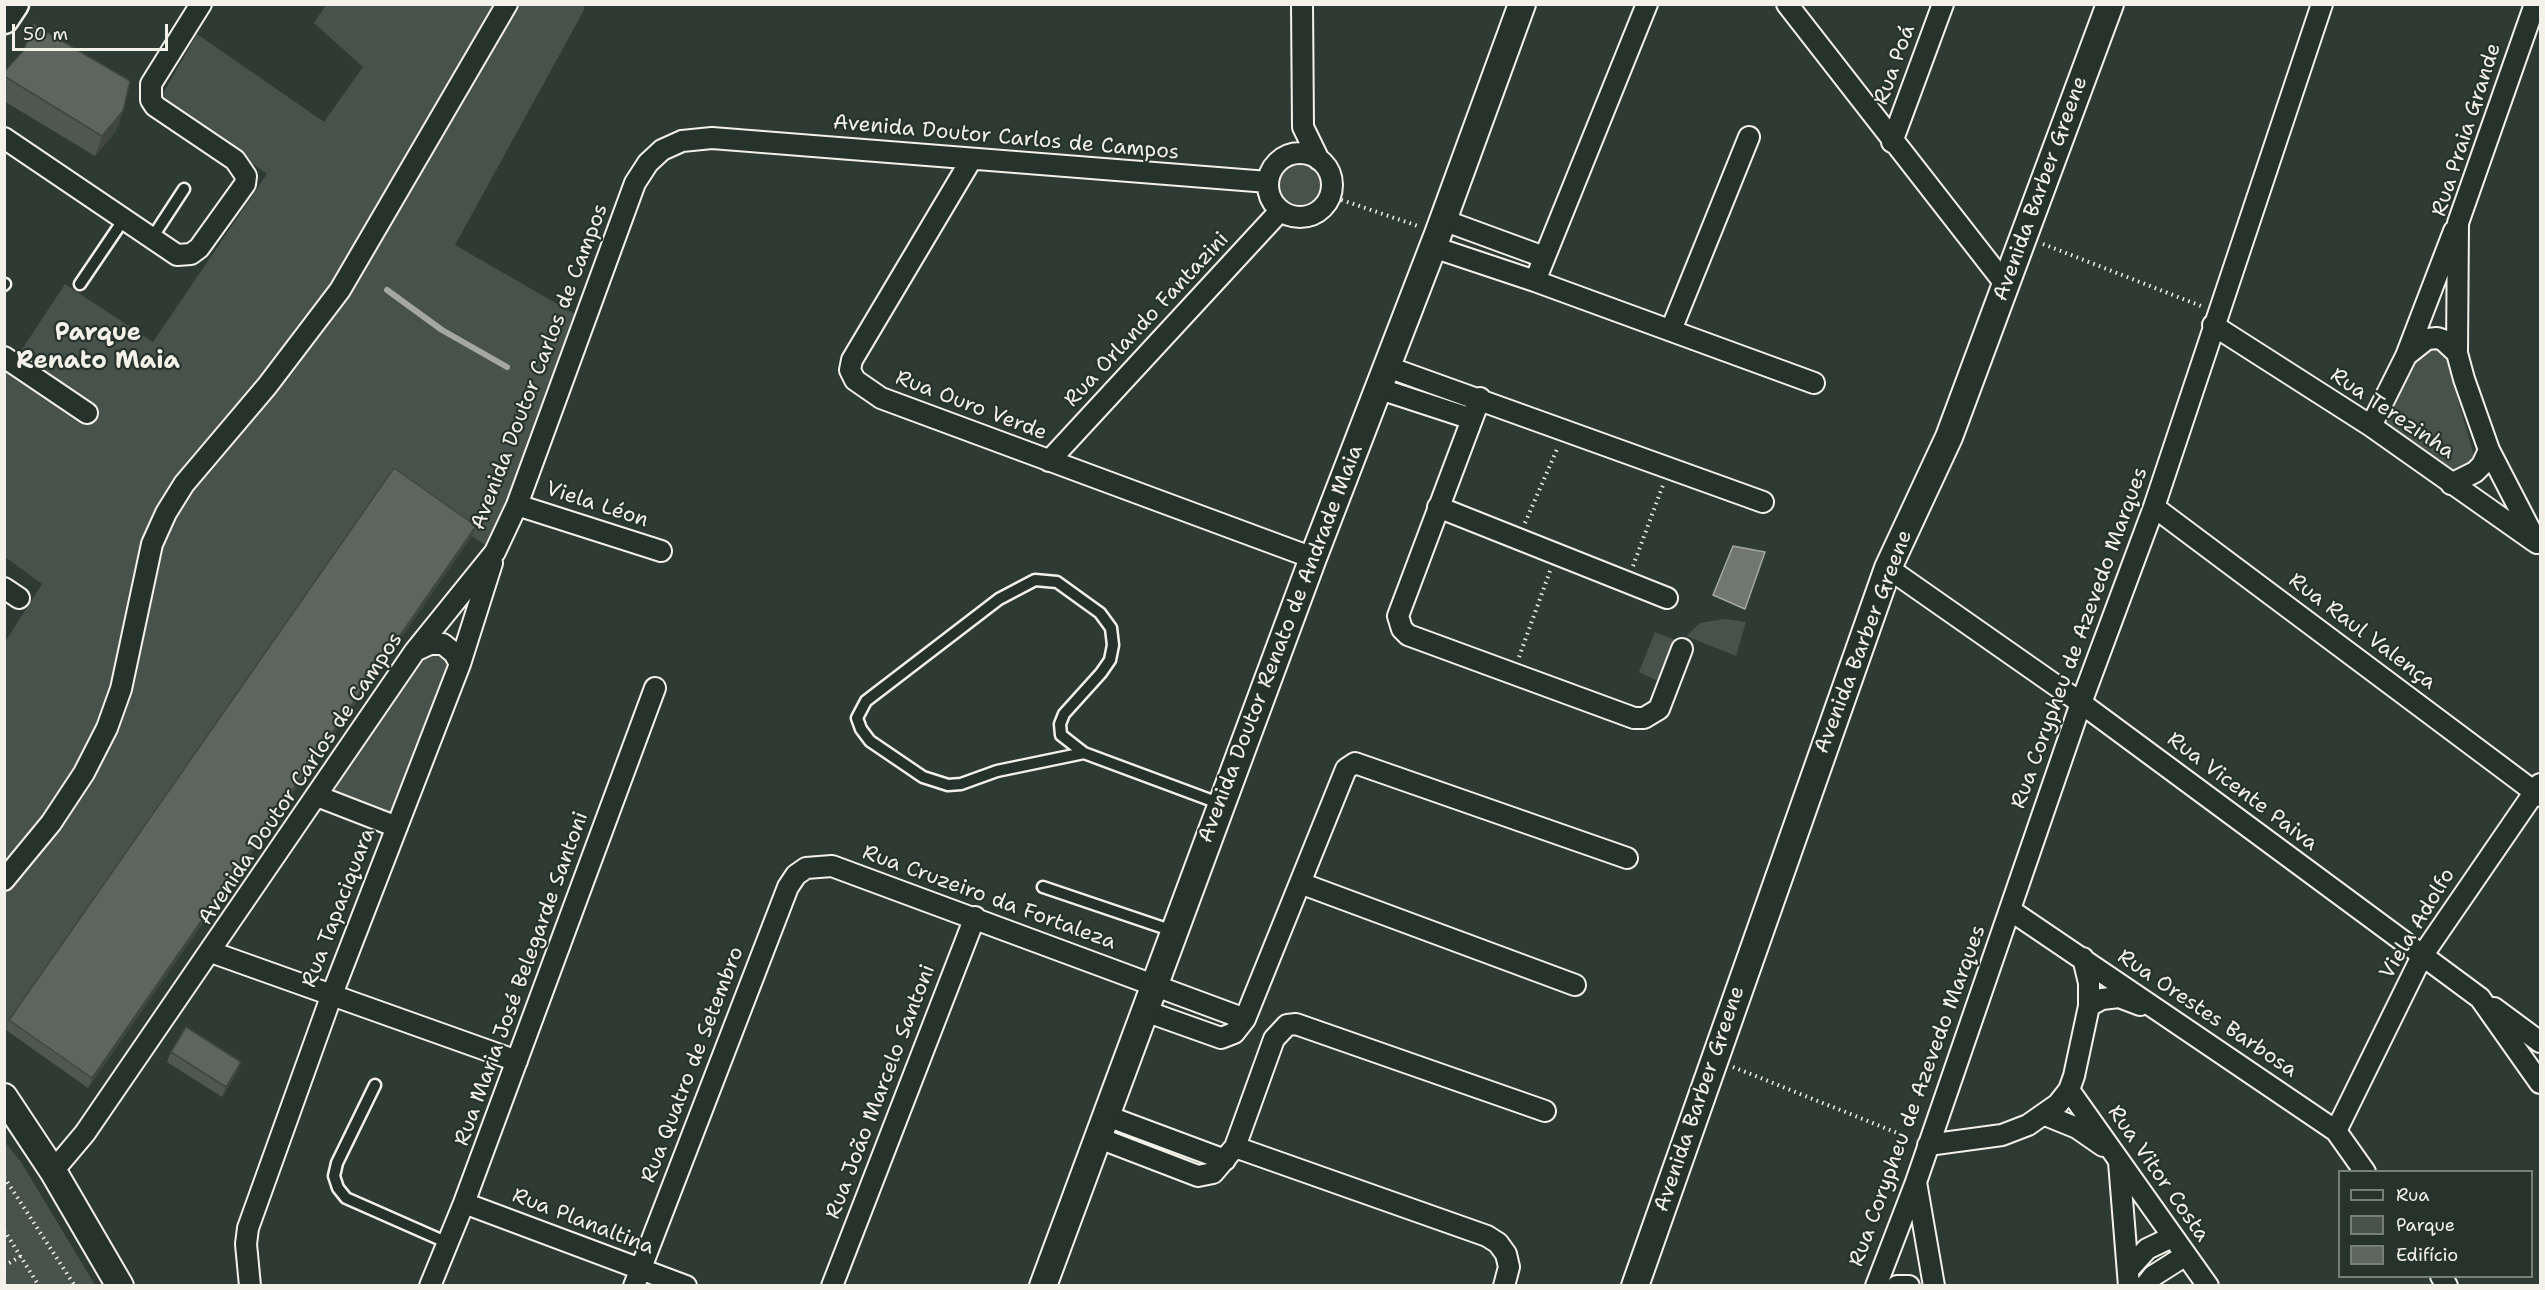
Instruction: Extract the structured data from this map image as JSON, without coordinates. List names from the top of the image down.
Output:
{
  "streets": {
    "street": [
      "Rua Poá",
      "Rua Praia Grande",
      "Avenida Doutor Carlos de Campos",
      "Avenida Barber Greene",
      "Rua Orlando Fantazini",
      "Rua Ouro Verde",
      "Rua Terezinha",
      "Viela Léon",
      "Rua Raul Valença",
      "Rua Corypheu de Azevedo Marques",
      "Avenida Doutor Renato de Andrade Maia",
      "Rua Vicente Paiva",
      "Rua Cruzeiro da Fortaleza",
      "Rua Tapaciquara",
      "Viela Adolfo",
      "Rua Maria José Belegarde Santoni",
      "Rua Orestes Barbosa",
      "Rua Quatro de Setembro",
      "Rua João Marcelo Santoni",
      "Rua Vitor Costa",
      "Rua Planaltina"
    ]
  },
  "crossings": [
    ["Rua Praia Grande", "Rua Terezinha"],
    ["Avenida Doutor Carlos de Campos", "Rua Orlando Fantazini"],
    ["Avenida Doutor Carlos de Campos", "Rua Ouro Verde"],
    ["Avenida Doutor Carlos de Campos", "Viela Léon"],
    ["Avenida Doutor Carlos de Campos", "Rua Tapaciquara"],
    ["Avenida Barber Greene", "Rua Vicente Paiva"],
    ["Rua Orlando Fantazini", "Rua Ouro Verde"],
    ["Rua Ouro Verde", "Avenida Doutor Renato de Andrade Maia"],
    ["Rua Terezinha", "Rua Corypheu de Azevedo Marques"],
    ["Rua Raul Valença", "Rua Corypheu de Azevedo Marques"],
    ["Rua Raul Valença", "Viela Adolfo"],
    ["Rua Corypheu de Azevedo Marques", "Rua Vicente Paiva"],
    ["Rua Corypheu de Azevedo Marques", "Rua Orestes Barbosa"],
    ["Avenida Doutor Renato de Andrade Maia", "Rua Cruzeiro da Fortaleza"],
    ["Rua Vicente Paiva", "Viela Adolfo"],
    ["Rua Cruzeiro da Fortaleza", "Rua Quatro de Setembro"],
    ["Rua Cruzeiro da Fortaleza", "Rua João Marcelo Santoni"],
    ["Viela Adolfo", "Rua Orestes Barbosa"],
    ["Rua Maria José Belegarde Santoni", "Rua Planaltina"],
    ["Rua Quatro de Setembro", "Rua Planaltina"]
  ],
  "districts": ["Parque Renato Maia"],
  "legend": ["Rua", "Parque", "Edifício"],
  "scale_bar": "50 m"
}
